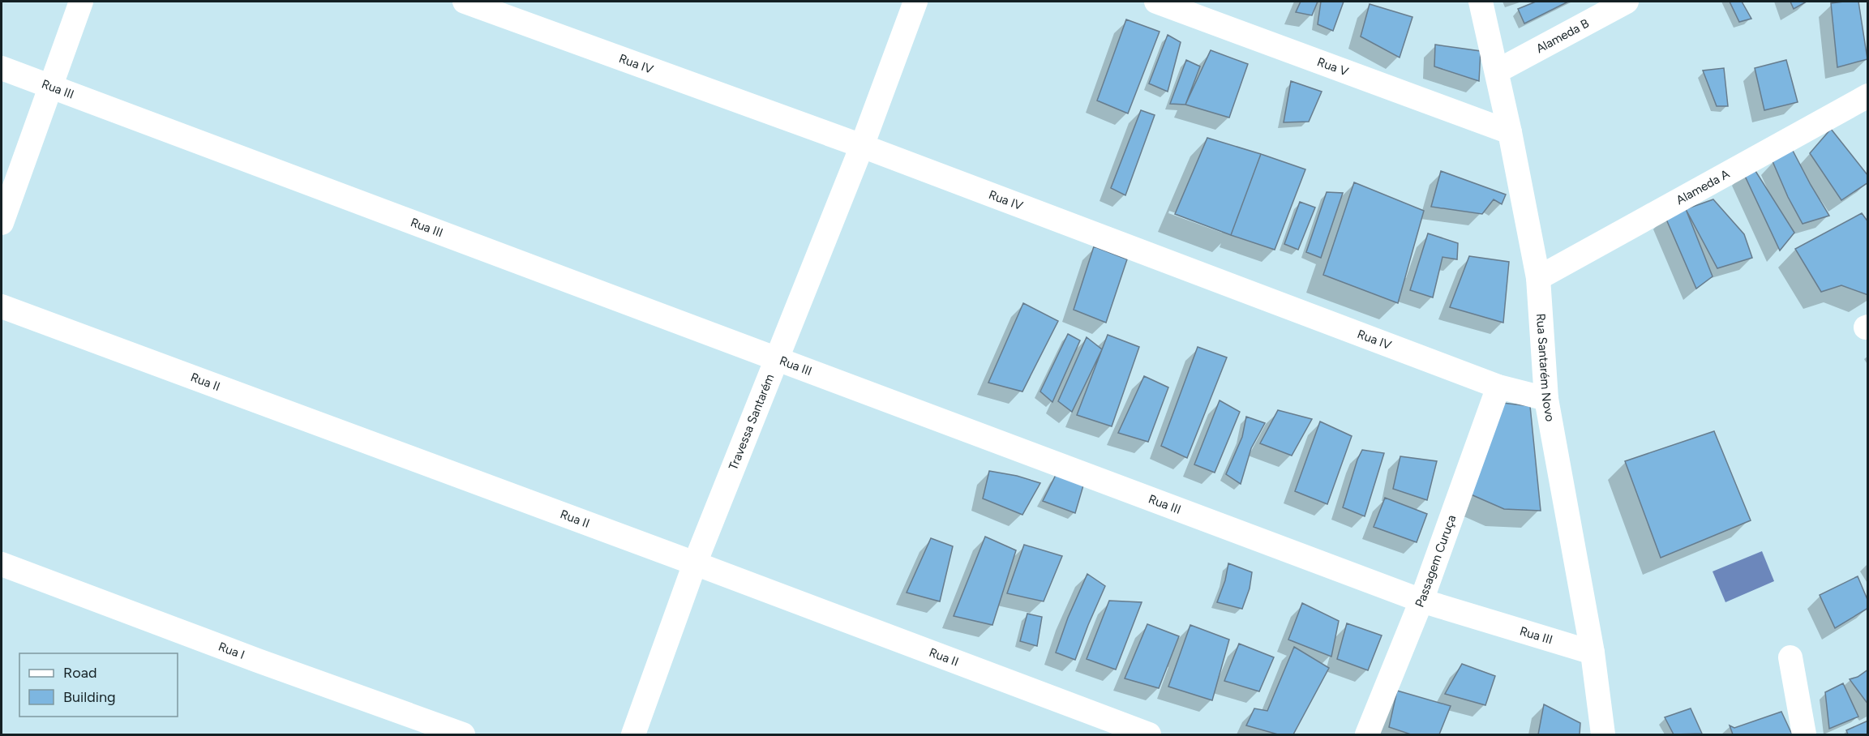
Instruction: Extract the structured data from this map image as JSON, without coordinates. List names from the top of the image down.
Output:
{
  "streets": {
    "street": [
      "Alameda B",
      "Rua IV",
      "Rua V",
      "Rua III",
      "Alameda A",
      "Rua Santarém Novo",
      "Rua II",
      "Travessa Santarém",
      "Passagem Curuça",
      "Rua I"
    ]
  },
  "crossings": [
    ["Alameda B", "Rua Santarém Novo"],
    ["Rua IV", "Rua Santarém Novo"],
    ["Rua IV", "Travessa Santarém"],
    ["Rua IV", "Passagem Curuça"],
    ["Rua V", "Rua Santarém Novo"],
    ["Rua III", "Rua Santarém Novo"],
    ["Rua III", "Travessa Santarém"],
    ["Rua III", "Passagem Curuça"],
    ["Alameda A", "Rua Santarém Novo"],
    ["Rua II", "Travessa Santarém"]
  ],
  "legend": ["Road", "Building"]
}
